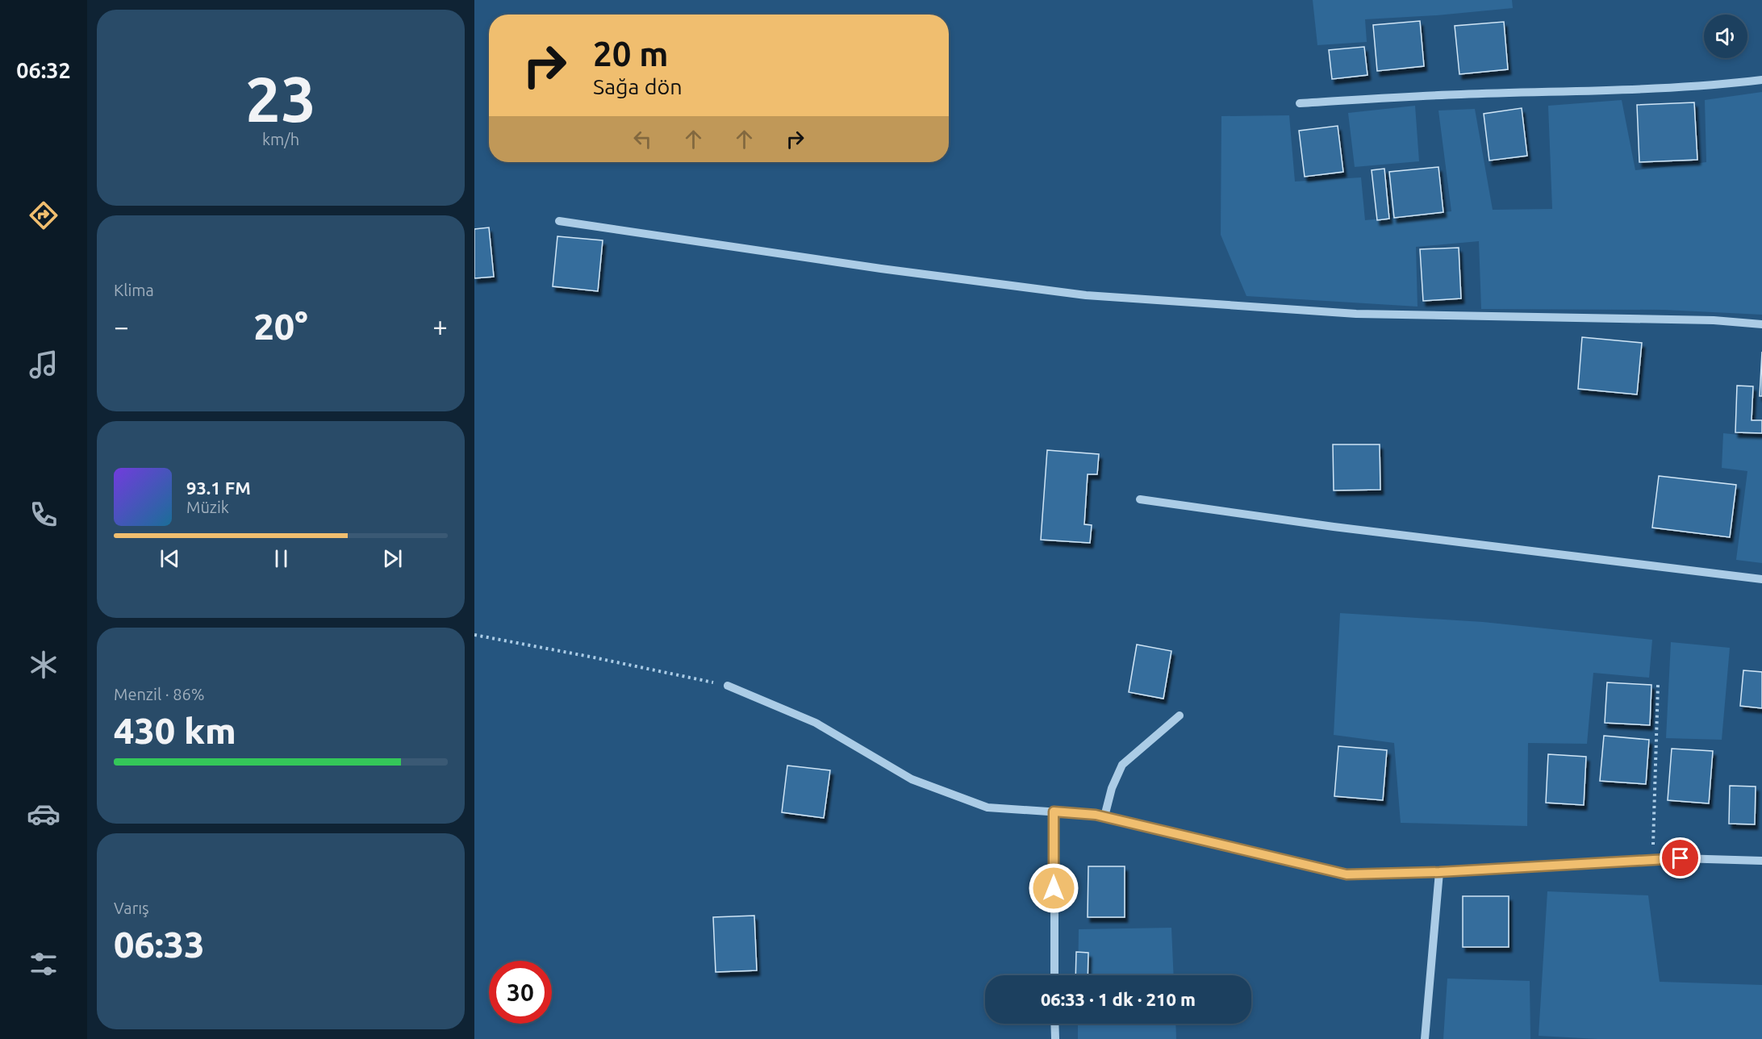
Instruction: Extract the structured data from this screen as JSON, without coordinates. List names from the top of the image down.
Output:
{
  "page": {
    "tabs": "06:32",
    "tile": [
      ["23", "km/h"],
      "Klima",
      ["Menzil · 86%", "430 km"],
      ["Varış", "06:33"]
    ],
    "turn": ["20 m", "Sağa dön"],
    "heat": ["−", "20°", "+"],
    "song": ["93.1 FM", "Müzik"],
    "limit": "30",
    "trip": "06:33 · 1 dk · 210 m"
  }
}
